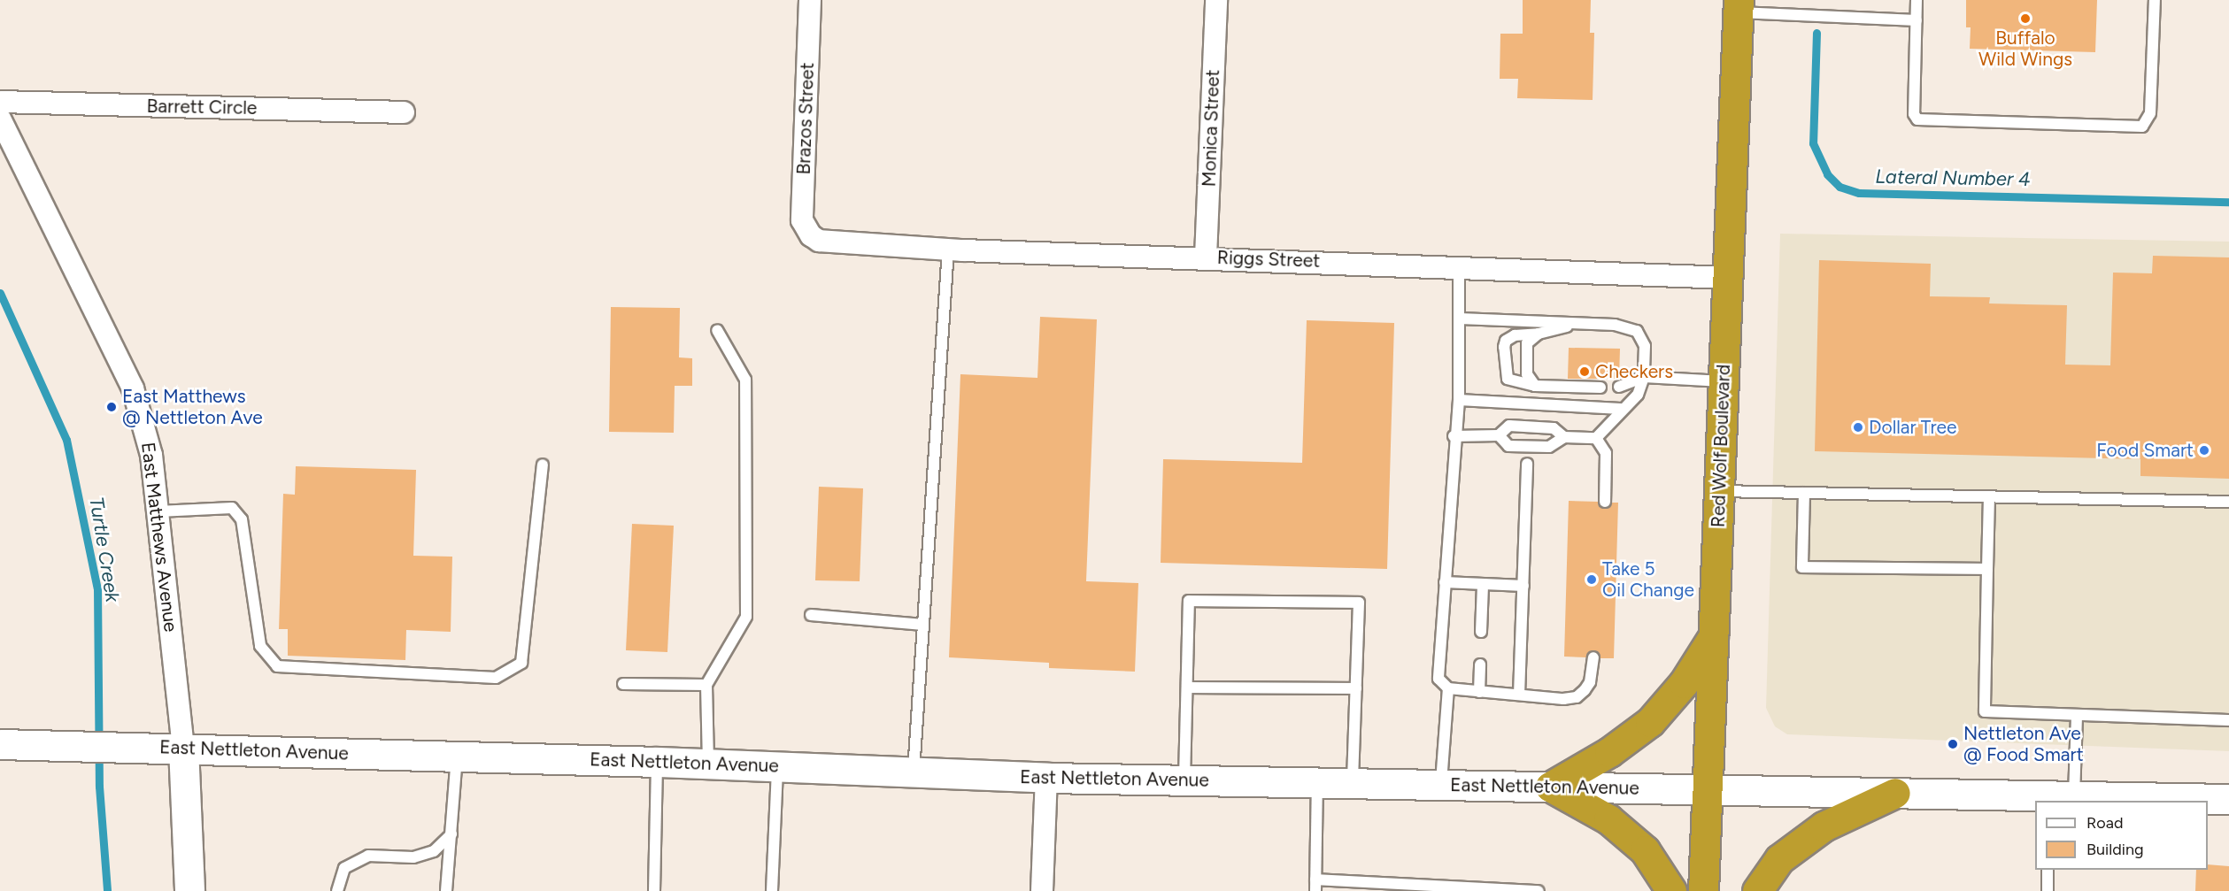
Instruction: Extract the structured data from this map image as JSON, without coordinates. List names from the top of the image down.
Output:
{
  "streets": {
    "highway": ["Red Wolf Boulevard"],
    "main road": ["East Matthews Avenue", "East Nettleton Avenue"],
    "street": [
      "Barrett Circle",
      "Brazos Street",
      "Monica Street",
      "Riggs Street"
    ]
  },
  "crossings": [
    ["Brazos Street", "Riggs Street"],
    ["Monica Street", "Riggs Street"],
    ["Riggs Street", "Red Wolf Boulevard"],
    ["Red Wolf Boulevard", "East Nettleton Avenue"],
    ["East Matthews Avenue", "East Nettleton Avenue"]
  ],
  "water": ["Lateral Number 4", "Turtle Creek"],
  "places": [
    "Buffalo Wild Wings",
    "Checkers",
    "East Matthews @ Nettleton Ave",
    "Dollar Tree",
    "Food Smart",
    "Take 5 Oil Change",
    "Nettleton Ave @ Food Smart"
  ],
  "legend": ["Road", "Building"]
}
